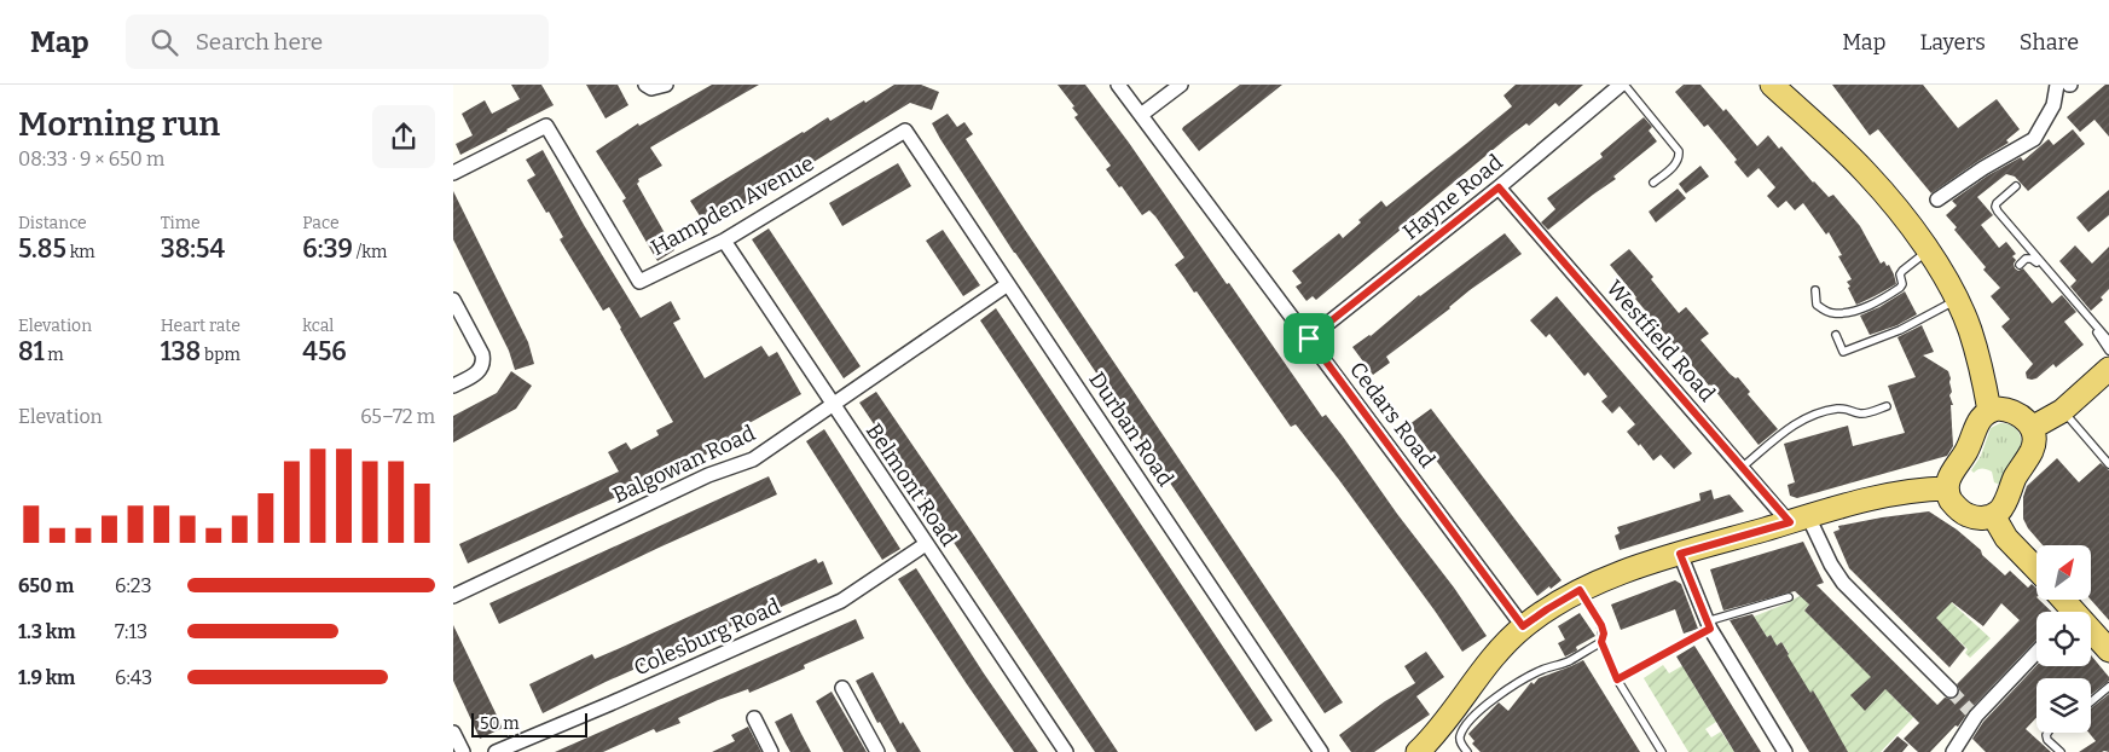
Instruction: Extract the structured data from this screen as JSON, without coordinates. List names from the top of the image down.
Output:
{
  "streets": {
    "street": [
      "Hayne Road",
      "Hampden Avenue",
      "Westfield Road",
      "Cedars Road",
      "Durban Road",
      "Balgowan Road",
      "Belmont Road",
      "Colesburg Road"
    ]
  },
  "crossings": [
    ["Hayne Road", "Westfield Road"],
    ["Hayne Road", "Cedars Road"],
    ["Hampden Avenue", "Durban Road"],
    ["Hampden Avenue", "Belmont Road"],
    ["Durban Road", "Balgowan Road"],
    ["Balgowan Road", "Belmont Road"],
    ["Belmont Road", "Colesburg Road"]
  ],
  "scale_bar": "50 m",
  "north": "top right",
  "page": {
    "header": "Map",
    "search": "Search here",
    "nav": ["Map", "Layers", "Share"],
    "heading": ["Morning run", "08:33 · 9 × 650 m"],
    "stats": [
      ["Distance", "5.85 km"],
      ["Time", "38:54"],
      ["Pace", "6:39 /km"],
      ["Elevation", "81 m"],
      ["Heart rate", "138 bpm"],
      ["kcal", "456"]
    ],
    "chart": ["Elevation", "65–72 m"],
    "list": [
      {
        "name": "650 m",
        "note": "6:23"
      },
      {
        "name": "1.3 km",
        "note": "7:13"
      },
      {
        "name": "1.9 km",
        "note": "6:43"
      }
    ],
    "scale": "50 m"
  }
}
